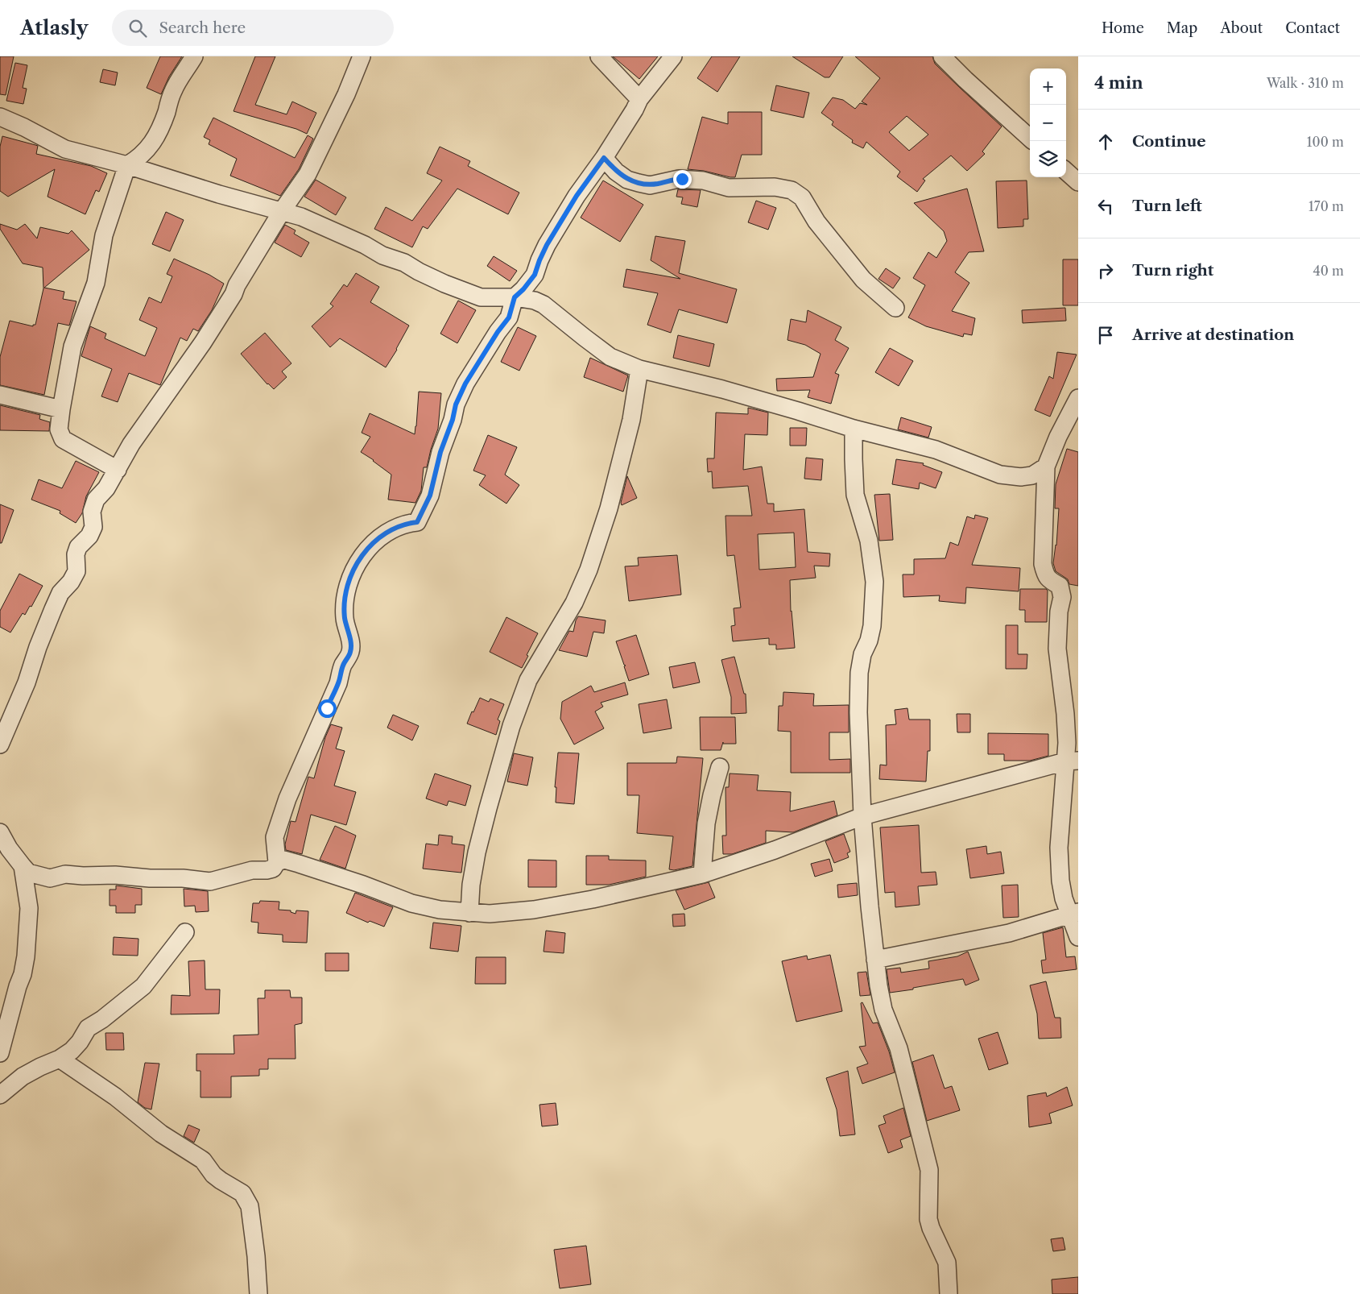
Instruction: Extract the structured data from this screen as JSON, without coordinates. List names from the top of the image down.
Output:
{
  "page": {
    "header": "Atlasly",
    "search": "Search here",
    "nav": [
      "Home",
      "Map",
      "About",
      "Contact"
    ],
    "heading": ["4 min", "Walk · 310 m"],
    "map_buttons": ["+", "−"],
    "list": [
      ["Continue", "100 m"],
      ["Turn left", "170 m"],
      ["Turn right", "40 m"],
      "Arrive at destination"
    ]
  }
}
